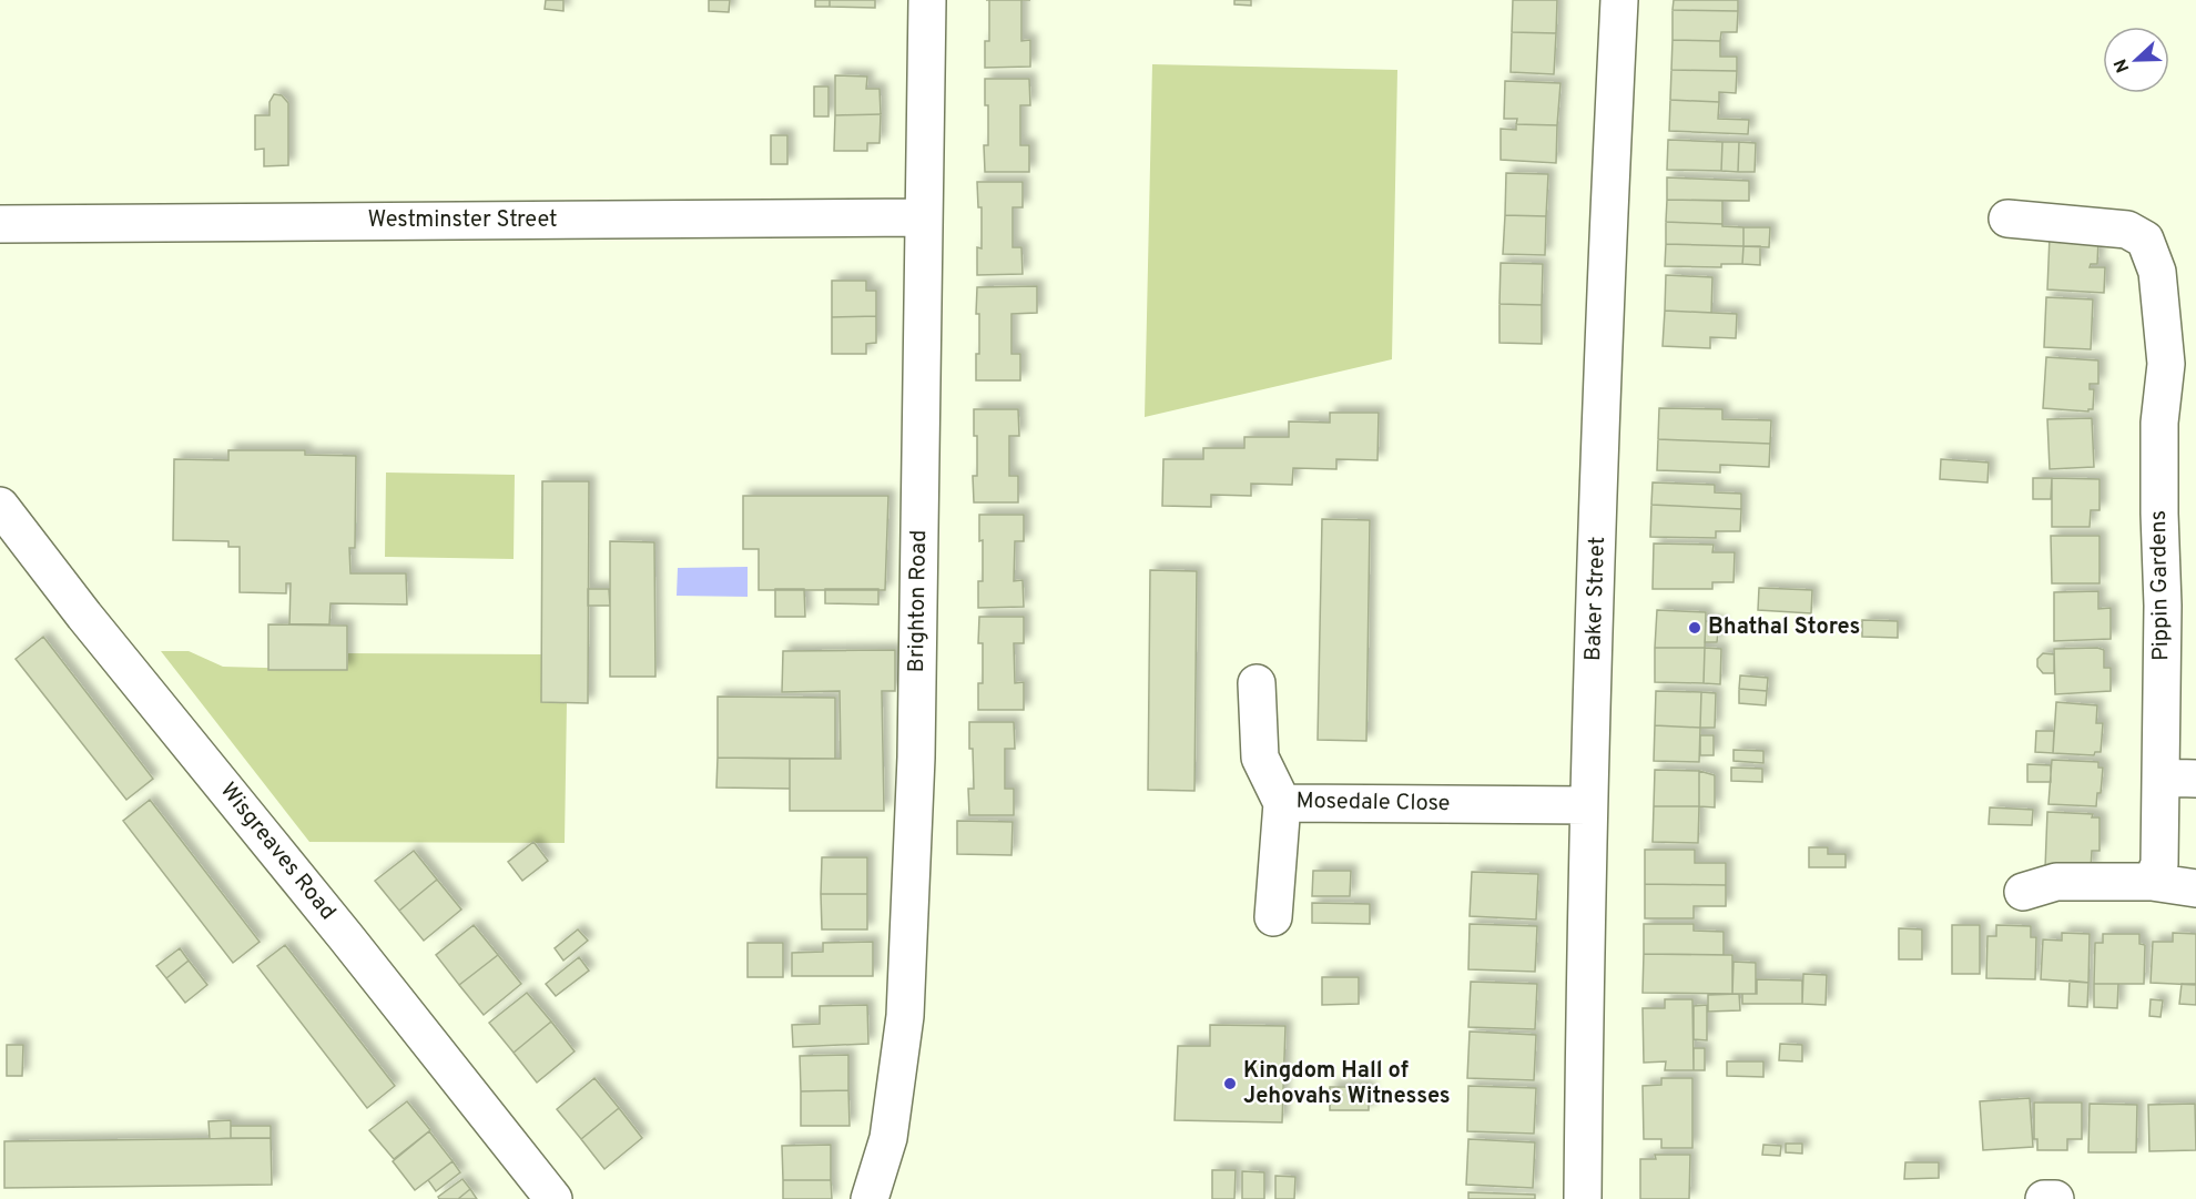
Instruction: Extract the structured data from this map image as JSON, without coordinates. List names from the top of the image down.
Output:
{
  "streets": {
    "street": [
      "Westminster Street",
      "Pippin Gardens",
      "Baker Street",
      "Brighton Road",
      "Mosedale Close",
      "Wisgreaves Road"
    ]
  },
  "crossings": [
    ["Westminster Street", "Brighton Road"],
    ["Baker Street", "Mosedale Close"]
  ],
  "places": ["Bhathal Stores", "Kingdom Hall of Jehovahs Witnesses"],
  "north": "left"
}
